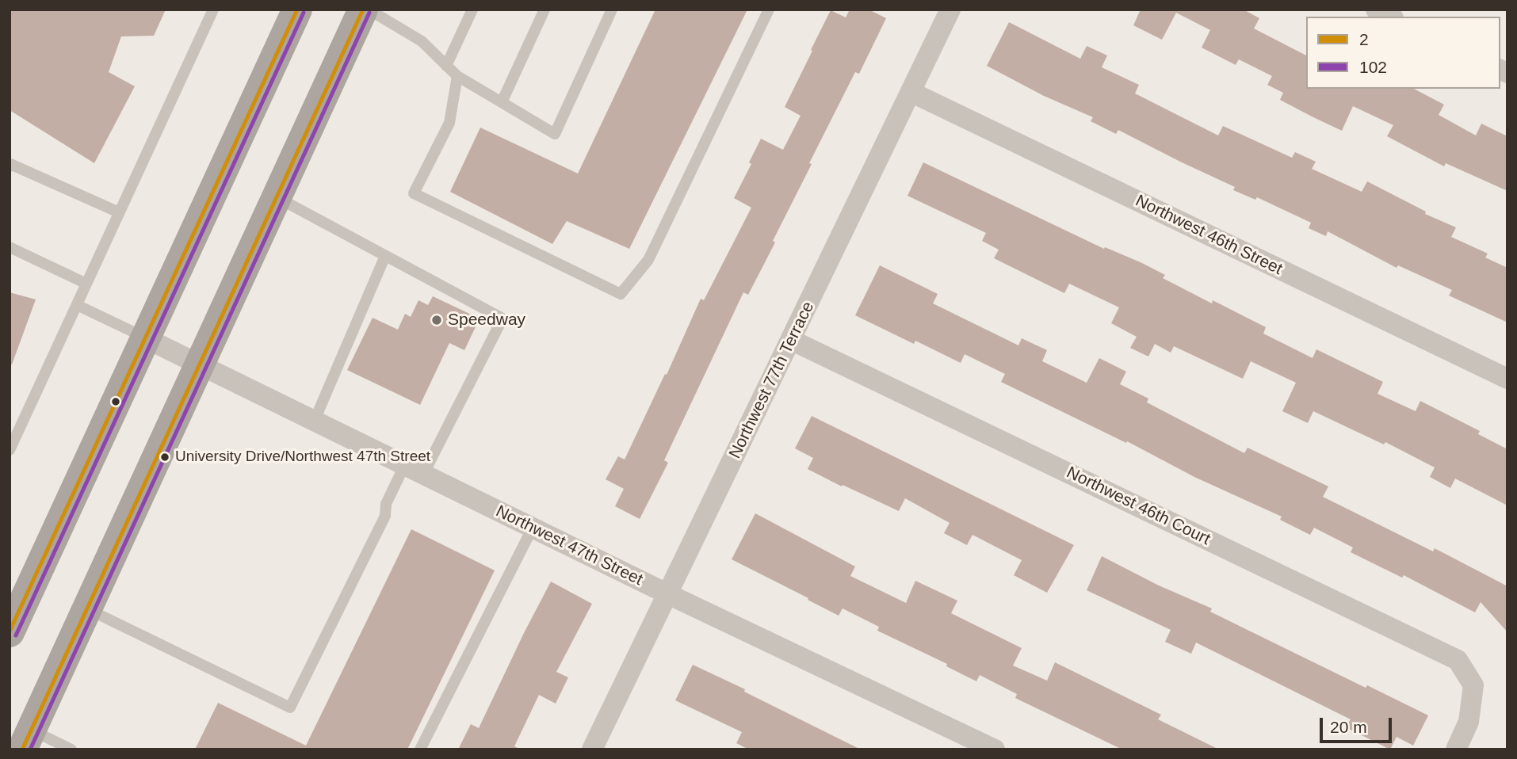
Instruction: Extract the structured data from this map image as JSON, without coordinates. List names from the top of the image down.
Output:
{
  "streets": {
    "street": [
      "Northwest 46th Street",
      "Northwest 77th Terrace",
      "Northwest 46th Court",
      "Northwest 47th Street"
    ]
  },
  "crossings": [
    ["Northwest 46th Street", "Northwest 77th Terrace"],
    ["Northwest 77th Terrace", "Northwest 46th Court"],
    ["Northwest 77th Terrace", "Northwest 47th Street"]
  ],
  "places": ["Speedway", "University Drive/Northwest 47th Street"],
  "lines": ["transit line 2", "transit line 102"],
  "legend": ["2", "102"],
  "scale_bar": "20 m"
}
